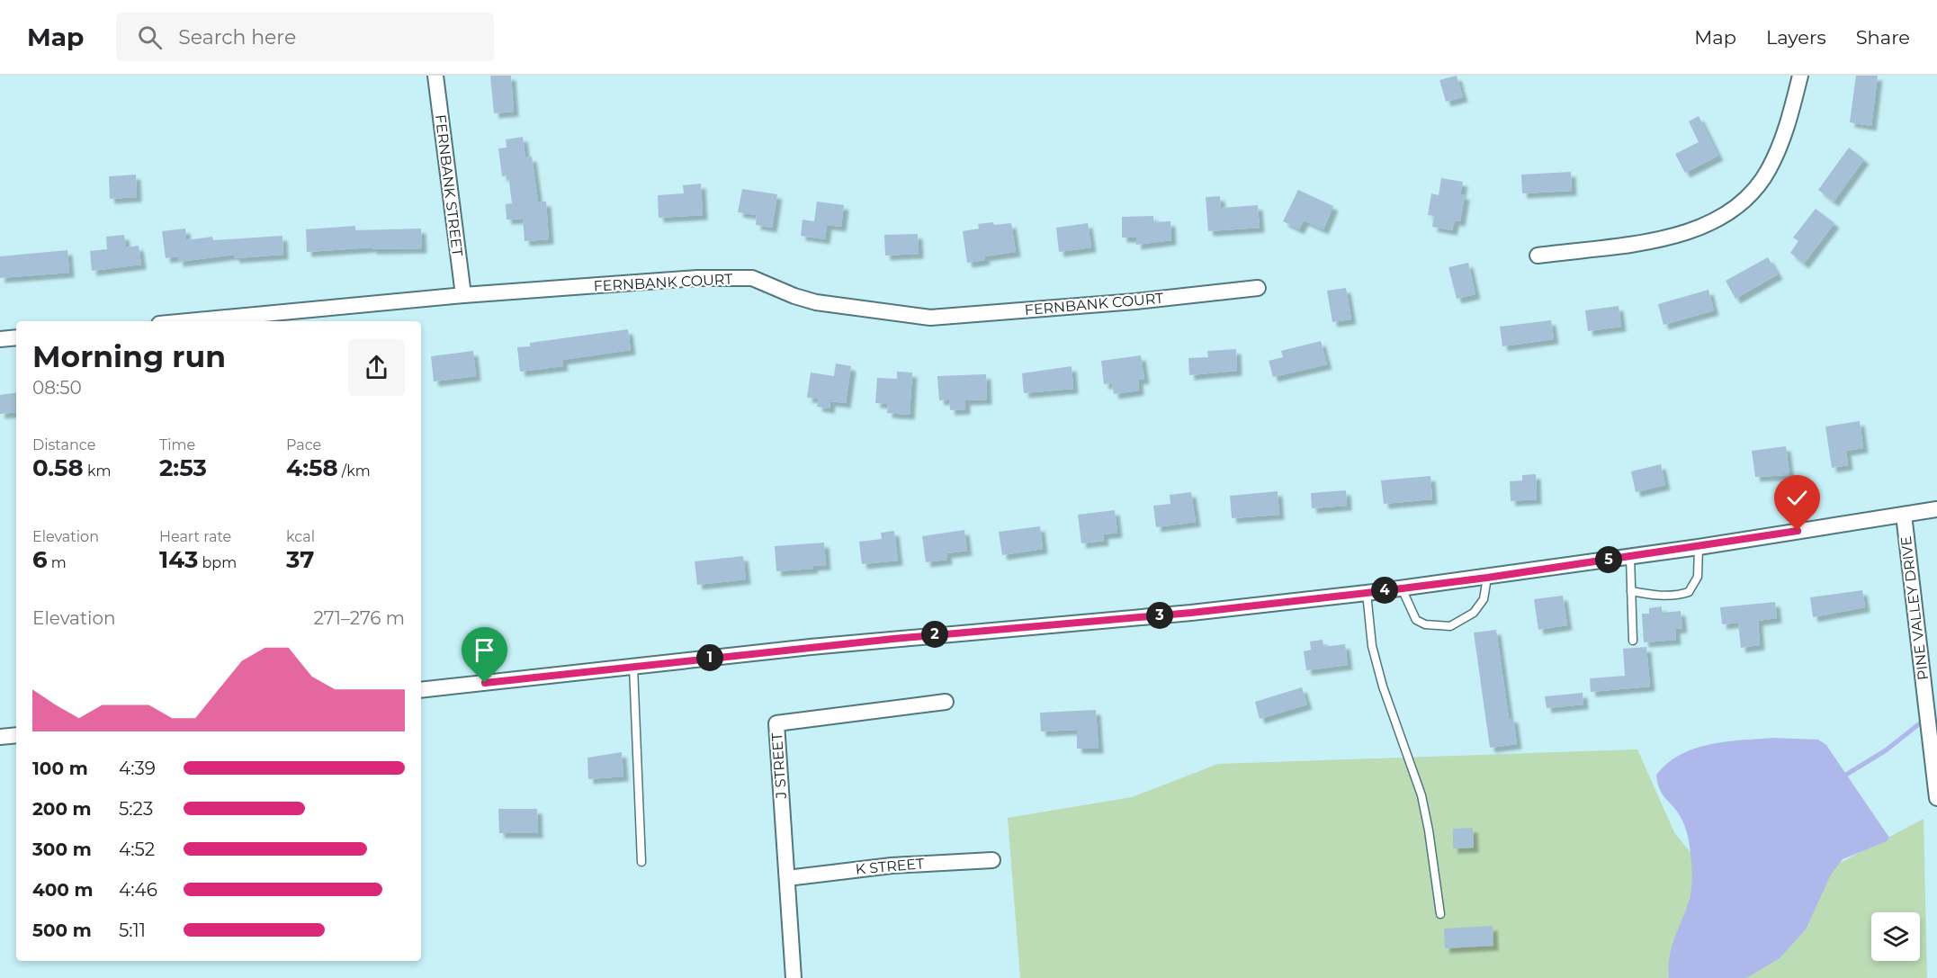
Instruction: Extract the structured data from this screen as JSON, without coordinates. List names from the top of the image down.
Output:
{
  "streets": {
    "street": [
      "FERNBANK STREET",
      "FERNBANK COURT",
      "PINE VALLEY DRIVE",
      "J STREET",
      "K STREET"
    ]
  },
  "crossings": [
    ["FERNBANK STREET", "FERNBANK COURT"],
    ["J STREET", "K STREET"]
  ],
  "page": {
    "header": "Map",
    "search": "Search here",
    "nav": ["Map", "Layers", "Share"],
    "heading": ["Morning run", "08:50"],
    "stats": [
      ["Distance", "0.58 km"],
      ["Time", "2:53"],
      ["Pace", "4:58 /km"],
      ["Elevation", "6 m"],
      ["Heart rate", "143 bpm"],
      ["kcal", "37"]
    ],
    "pins": [
      "5",
      "4",
      "3",
      "2",
      "1"
    ],
    "chart": ["Elevation", "271–276 m"],
    "list": [
      {
        "name": "100 m",
        "note": "4:39"
      },
      {
        "name": "200 m",
        "note": "5:23"
      },
      {
        "name": "300 m",
        "note": "4:52"
      },
      {
        "name": "400 m",
        "note": "4:46"
      },
      {
        "name": "500 m",
        "note": "5:11"
      }
    ]
  }
}
